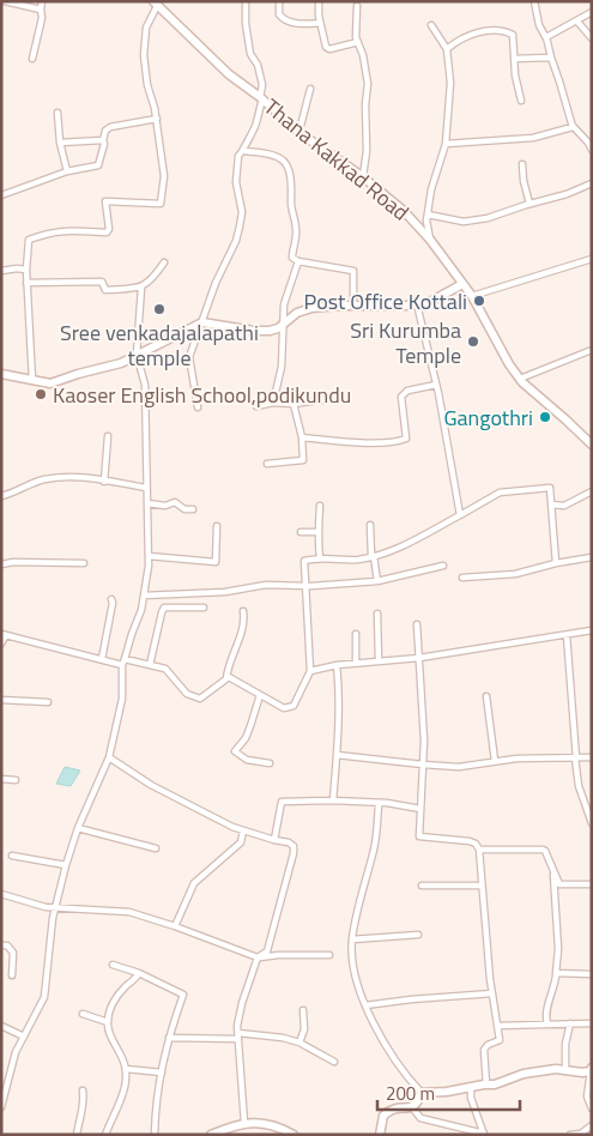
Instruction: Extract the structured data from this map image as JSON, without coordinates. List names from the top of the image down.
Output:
{
  "streets": {
    "main road": ["Thana Kakkad Road"]
  },
  "places": [
    "Post Office Kottali",
    "Sree venkadajalapathi temple",
    "Sri Kurumba Temple",
    "Kaoser English School,podikundu",
    "Gangothri"
  ],
  "scale_bar": "200 m"
}
